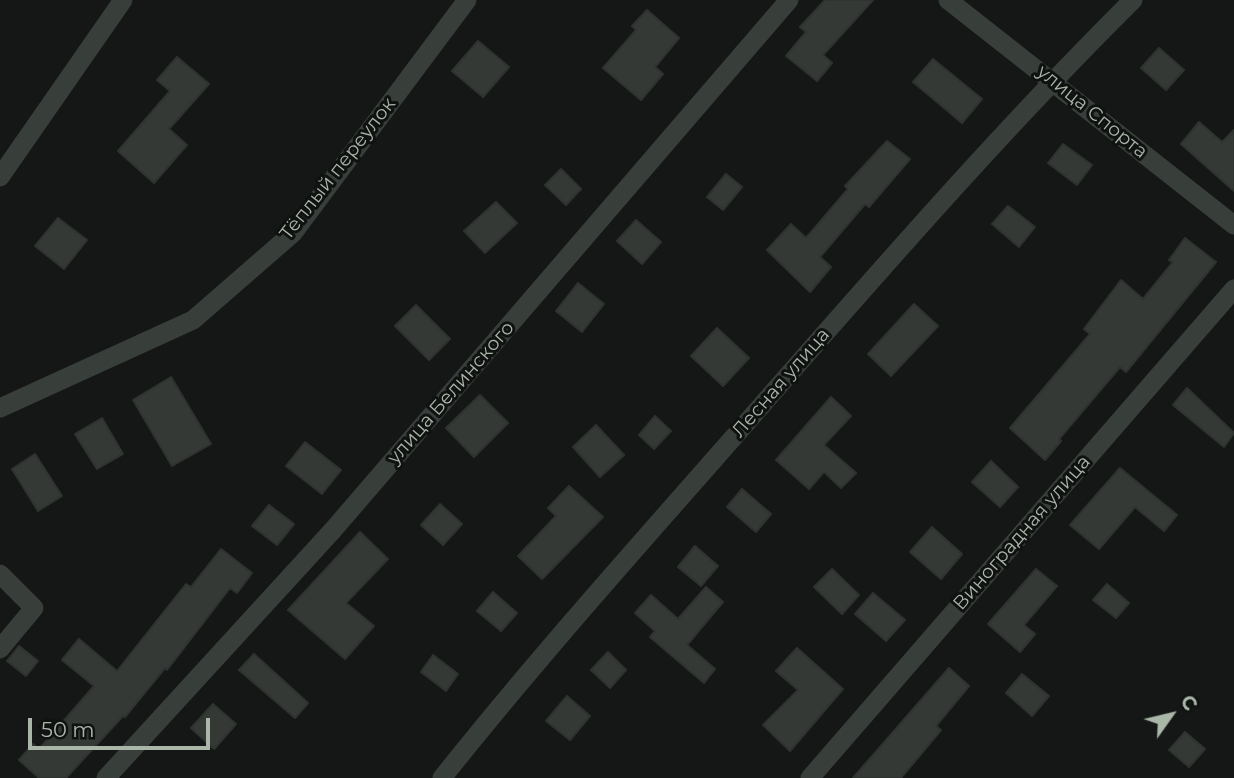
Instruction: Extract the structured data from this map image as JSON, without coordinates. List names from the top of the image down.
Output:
{
  "streets": {
    "street": [
      "улица Спорта",
      "Тёплый переулок",
      "Лесная улица",
      "улица Белинского",
      "Виноградная улица"
    ]
  },
  "crossings": [
    ["улица Спорта", "Лесная улица"]
  ],
  "scale_bar": "50 m",
  "north": "top right"
}
